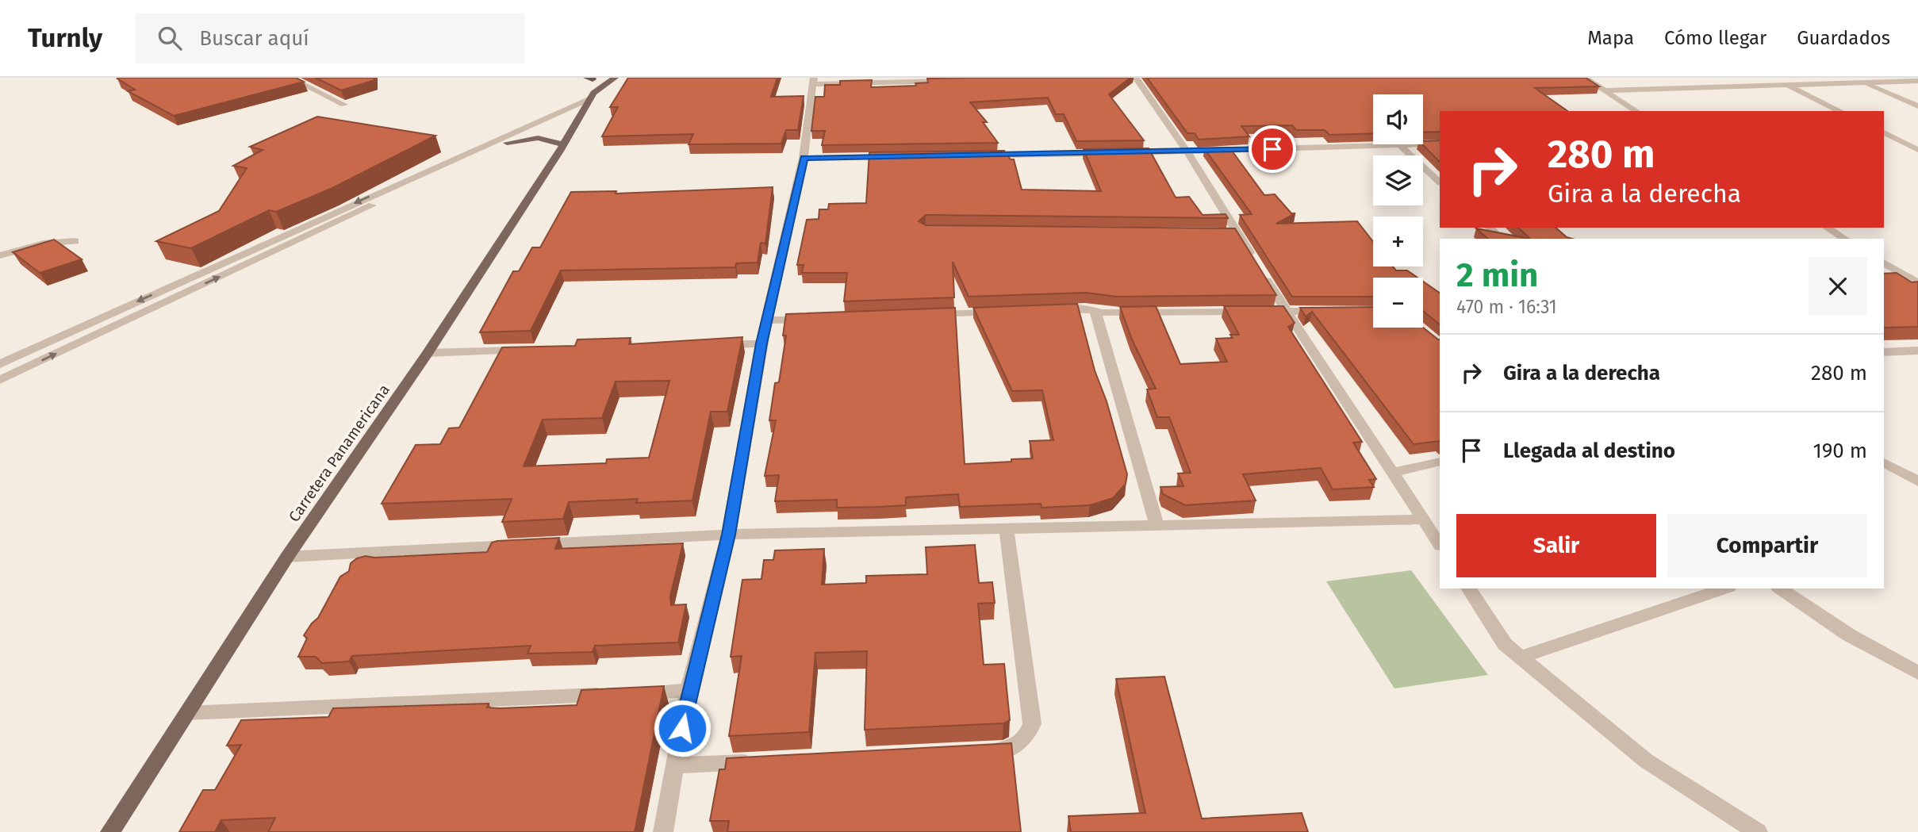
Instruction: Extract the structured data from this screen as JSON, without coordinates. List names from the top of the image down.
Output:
{
  "streets": {
    "main road": ["Carretera Panamericana"]
  },
  "page": {
    "header": "Turnly",
    "search": "Buscar aquí",
    "nav": ["Mapa", "Cómo llegar", "Guardados"],
    "map_buttons": ["+", "−"],
    "turn": ["280 m", "Gira a la derecha"],
    "heading": ["2 min", "470 m · 16:31"],
    "list": [
      {
        "name": "Gira a la derecha",
        "value": "280 m"
      },
      {
        "name": "Llegada al destino",
        "value": "190 m"
      }
    ],
    "buttons": ["Salir", "Compartir"]
  }
}
